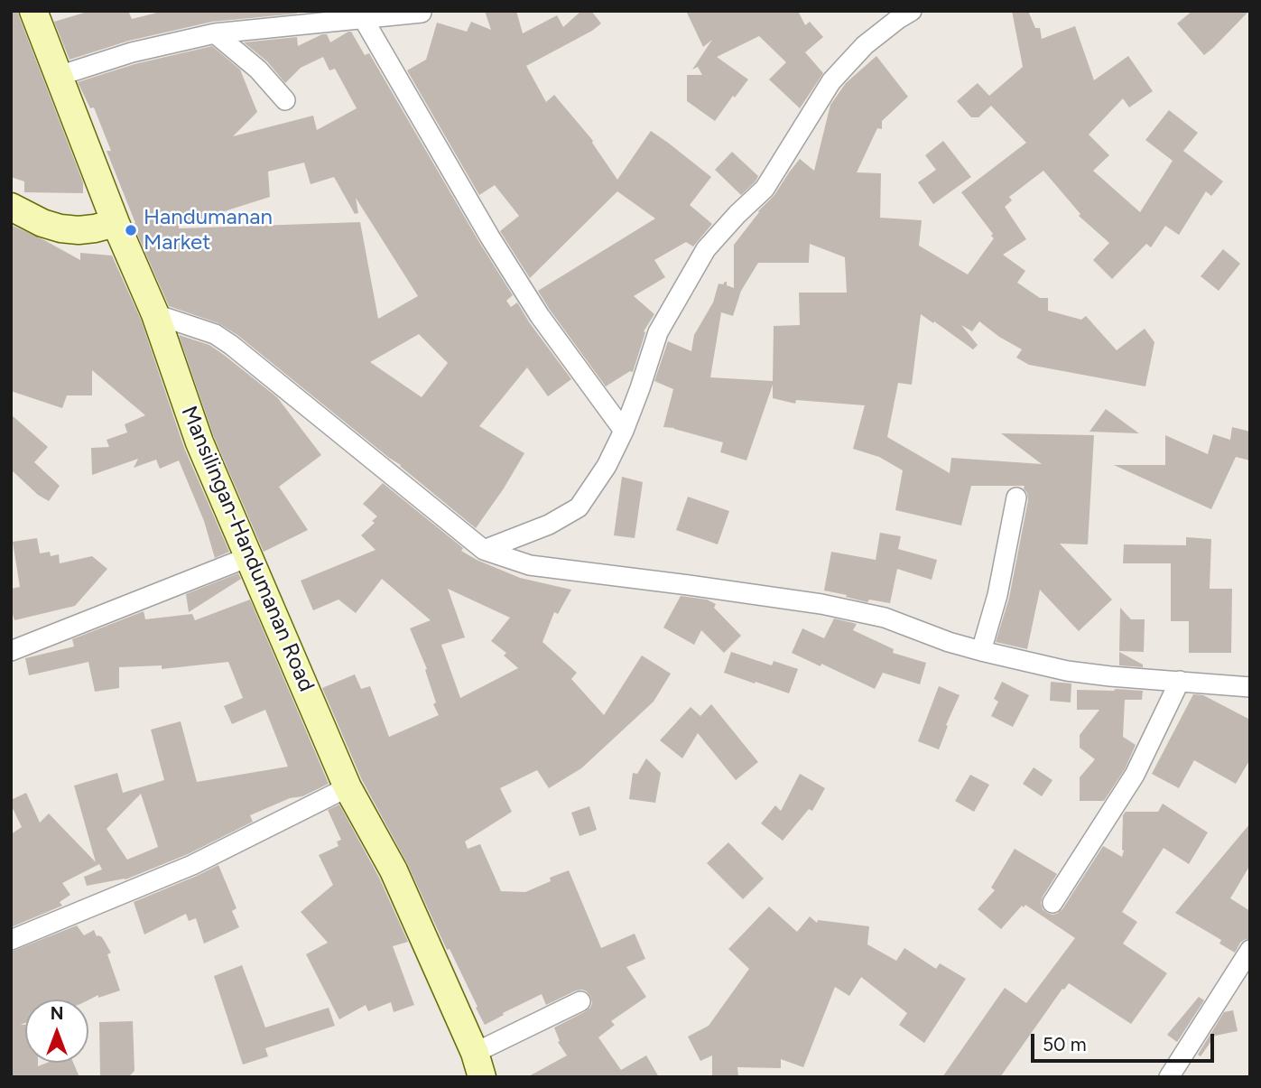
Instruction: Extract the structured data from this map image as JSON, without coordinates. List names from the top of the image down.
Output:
{
  "streets": {
    "street": ["Mansilingan-Handumanan Road"]
  },
  "places": ["Handumanan Market"],
  "scale_bar": "50 m",
  "north": "top"
}
